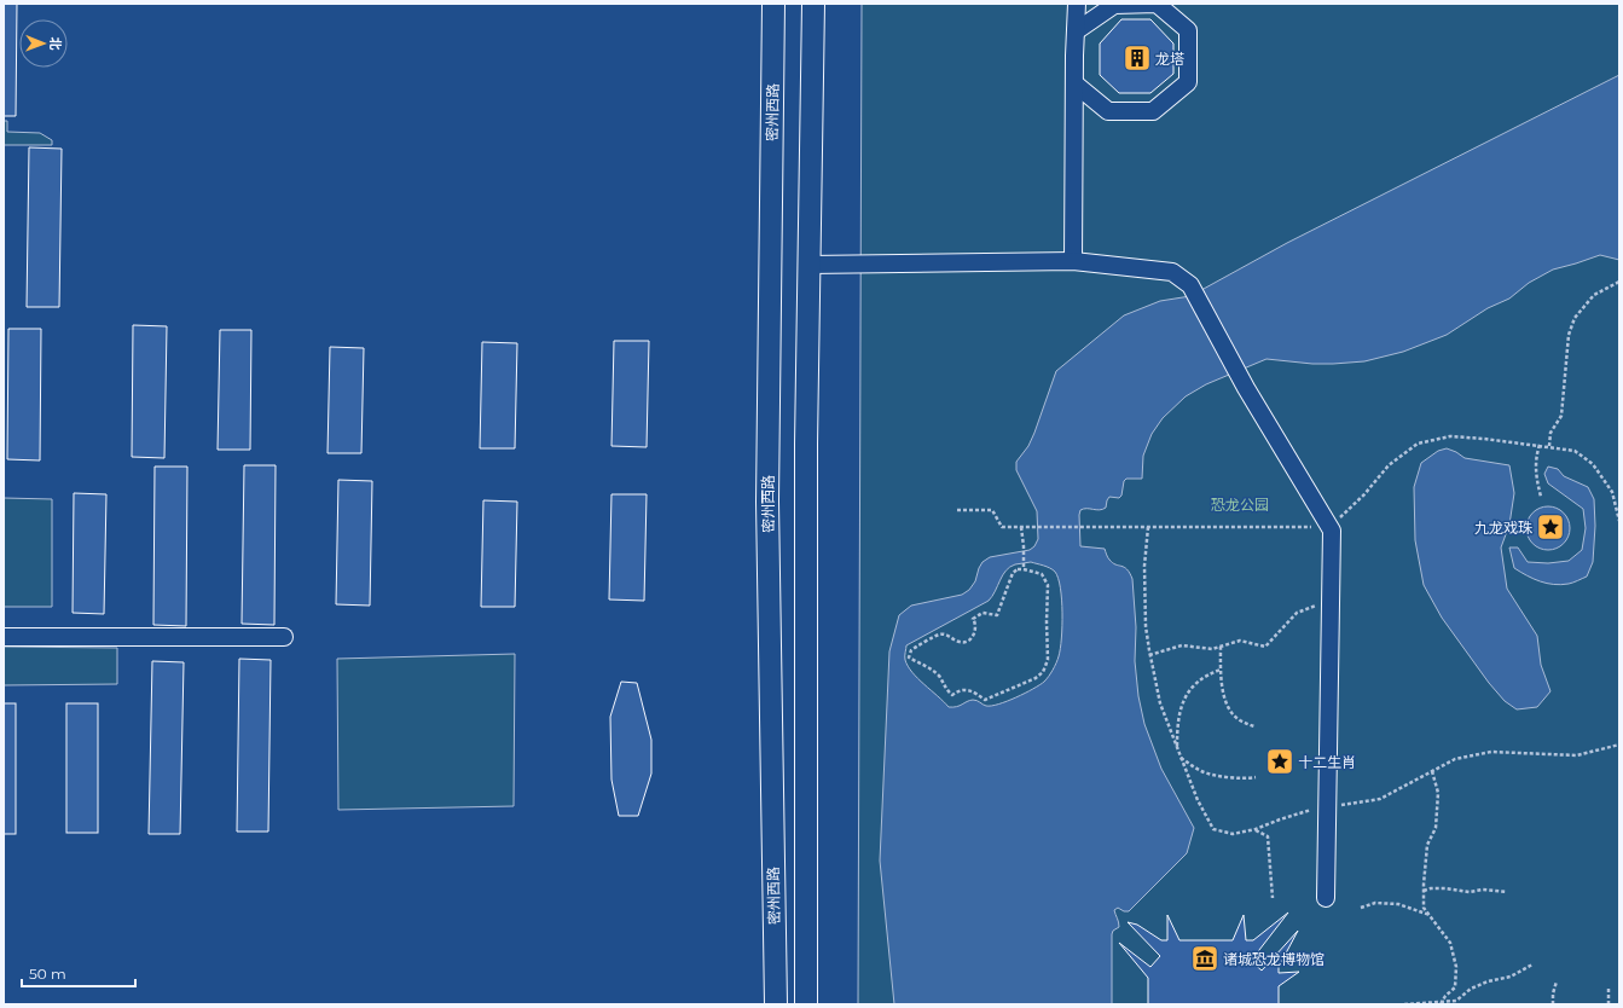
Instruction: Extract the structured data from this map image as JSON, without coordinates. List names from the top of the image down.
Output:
{
  "streets": {
    "main road": ["密州西路"]
  },
  "parks": ["恐龙公园"],
  "places": {
    "building": ["龙塔"],
    "place": ["九龙戏珠", "十二生肖"],
    "museum": ["诸城恐龙博物馆"]
  },
  "scale_bar": "50 m",
  "north": "right"
}
